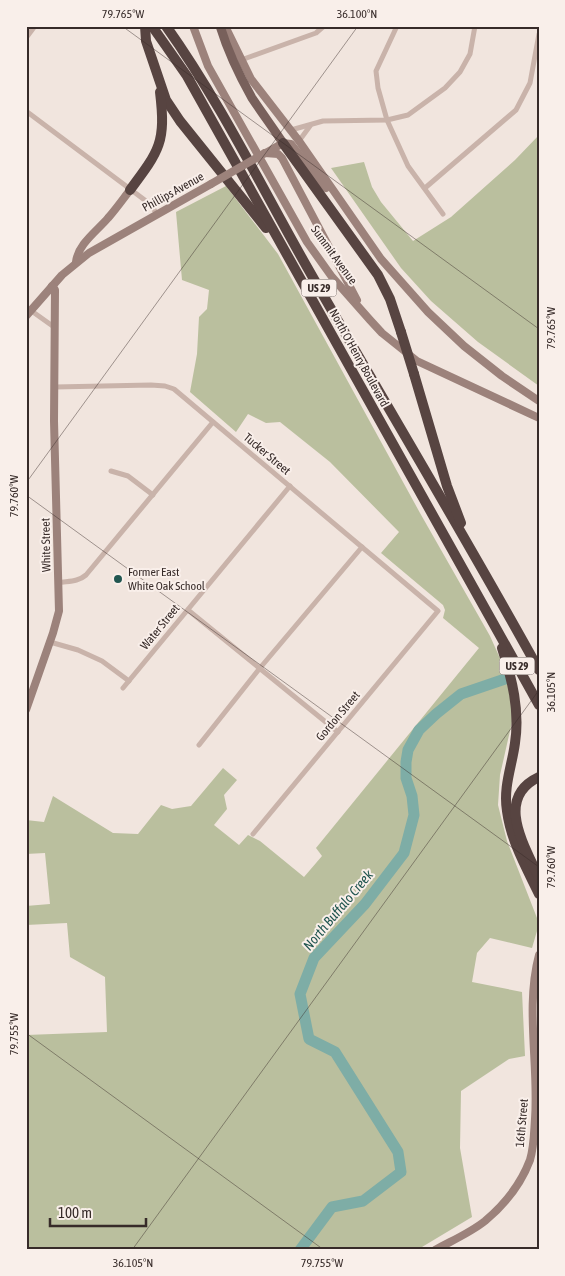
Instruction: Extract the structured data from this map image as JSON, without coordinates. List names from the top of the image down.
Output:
{
  "streets": {
    "highway": ["US 29", "North O'Henry Boulevard"],
    "main road": [
      "Phillips Avenue",
      "Summit Avenue",
      "White Street",
      "16th Street"
    ],
    "street": ["Tucker Street", "Water Street", "Gordon Street"]
  },
  "crossings": [
    ["Phillips Avenue", "White Street"],
    ["Tucker Street", "White Street"],
    ["Tucker Street", "Water Street"],
    ["Tucker Street", "Gordon Street"]
  ],
  "water": ["North Buffalo Creek"],
  "places": ["Former East White Oak School"],
  "scale_bar": "100 m",
  "coordinates": [
    "79.765°W",
    "36.100°N",
    "79.760°W",
    "36.105°N",
    "79.755°W"
  ]
}
